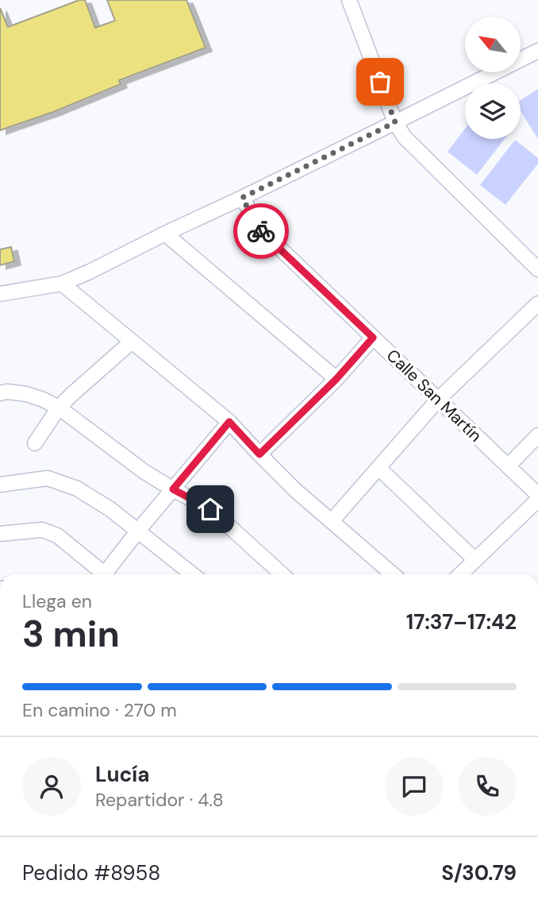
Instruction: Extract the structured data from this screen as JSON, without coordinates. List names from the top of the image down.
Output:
{
  "streets": {
    "street": ["Calle San Martín"]
  },
  "north": "top left",
  "page": {
    "heading": ["3 min", "Llega en", "17:37–17:42"],
    "panel": [
      "Lucía",
      "Repartidor · 4.8",
      "Pedido #8958",
      "S/30.79"
    ],
    "bar": "En camino · 270 m"
  }
}
